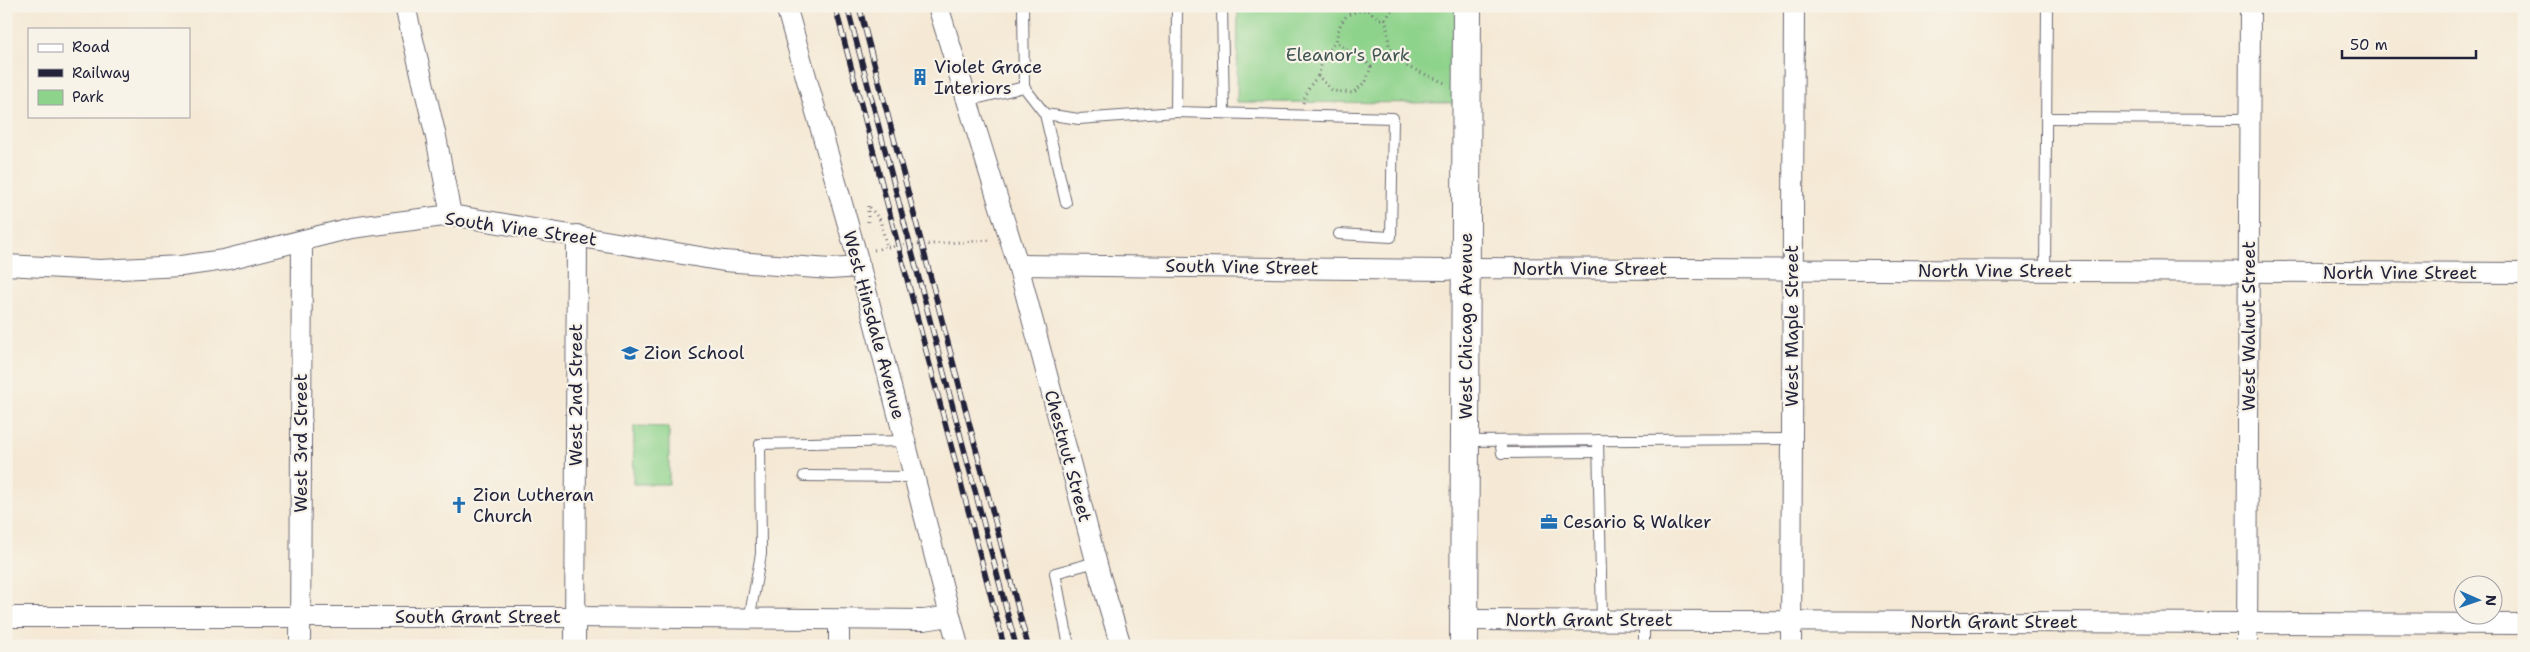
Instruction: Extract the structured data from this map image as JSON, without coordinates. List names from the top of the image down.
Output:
{
  "streets": {
    "main road": ["West Chicago Avenue"],
    "street": [
      "South Vine Street",
      "North Vine Street",
      "West Hinsdale Avenue",
      "West Maple Street",
      "West Walnut Street",
      "West 2nd Street",
      "West 3rd Street",
      "Chestnut Street",
      "South Grant Street",
      "North Grant Street"
    ]
  },
  "crossings": [
    ["South Vine Street", "North Vine Street"],
    ["South Vine Street", "West Hinsdale Avenue"],
    ["South Vine Street", "West Chicago Avenue"],
    ["South Vine Street", "West 2nd Street"],
    ["South Vine Street", "West 3rd Street"],
    ["South Vine Street", "Chestnut Street"],
    ["North Vine Street", "West Chicago Avenue"],
    ["North Vine Street", "West Maple Street"],
    ["North Vine Street", "West Walnut Street"],
    ["West Hinsdale Avenue", "South Grant Street"],
    ["West Chicago Avenue", "North Grant Street"],
    ["West Maple Street", "North Grant Street"],
    ["West Walnut Street", "North Grant Street"],
    ["West 2nd Street", "South Grant Street"],
    ["West 3rd Street", "South Grant Street"]
  ],
  "parks": ["Eleanor's Park"],
  "places": {
    "building": ["Violet Grace Interiors"],
    "school or university": ["Zion School"],
    "church": ["Zion Lutheran Church"],
    "office": ["Cesario & Walker"]
  },
  "legend": ["Road", "Railway", "Park"],
  "scale_bar": "50 m",
  "north": "right"
}
